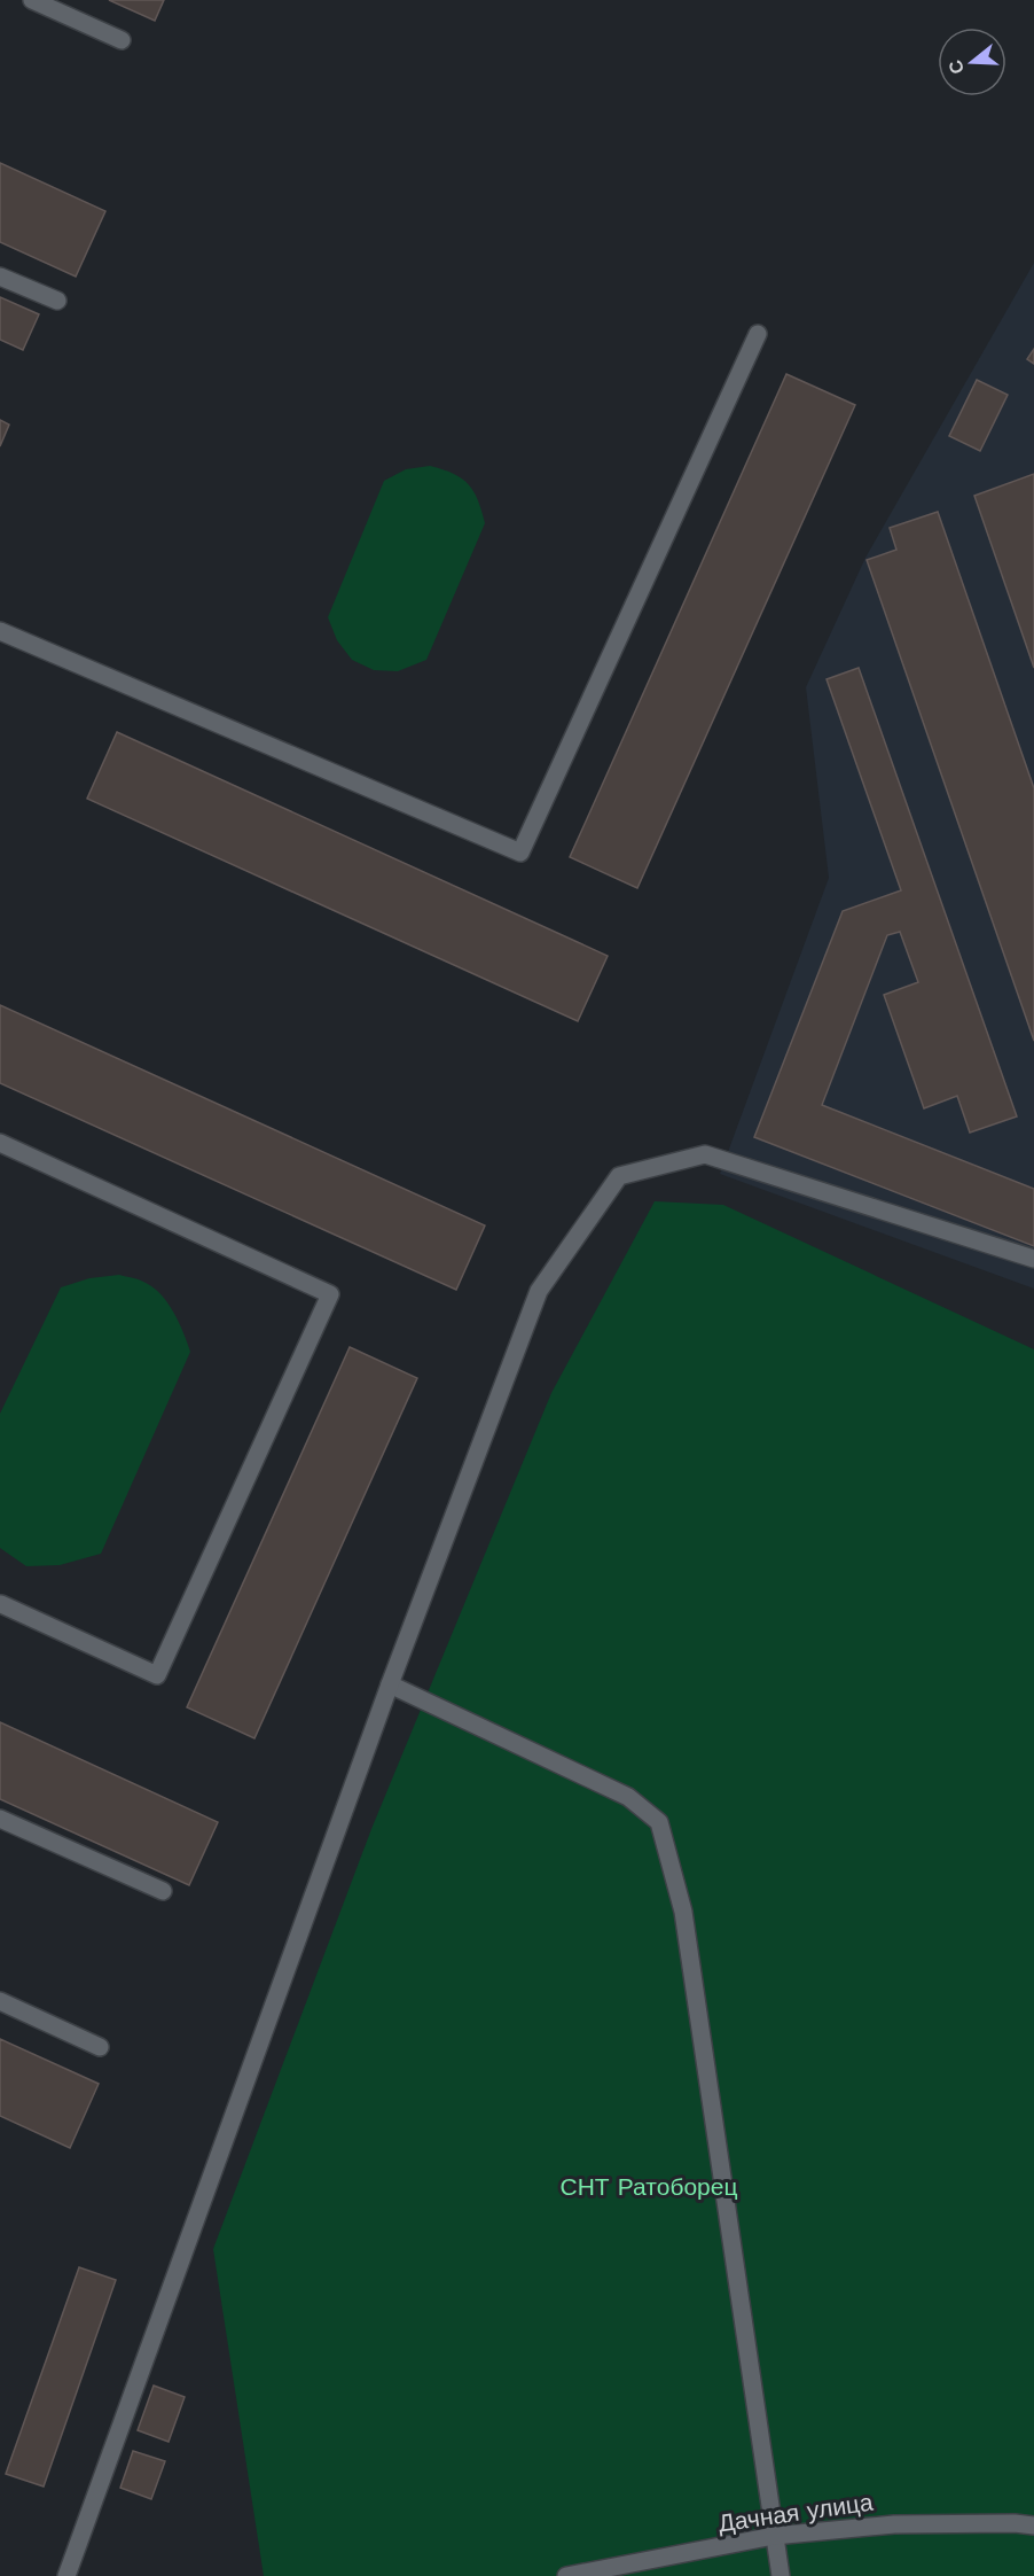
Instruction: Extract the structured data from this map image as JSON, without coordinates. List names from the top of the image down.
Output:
{
  "streets": {
    "street": ["Дачная улица"]
  },
  "parks": ["СНТ Ратоборец"],
  "north": "left"
}
